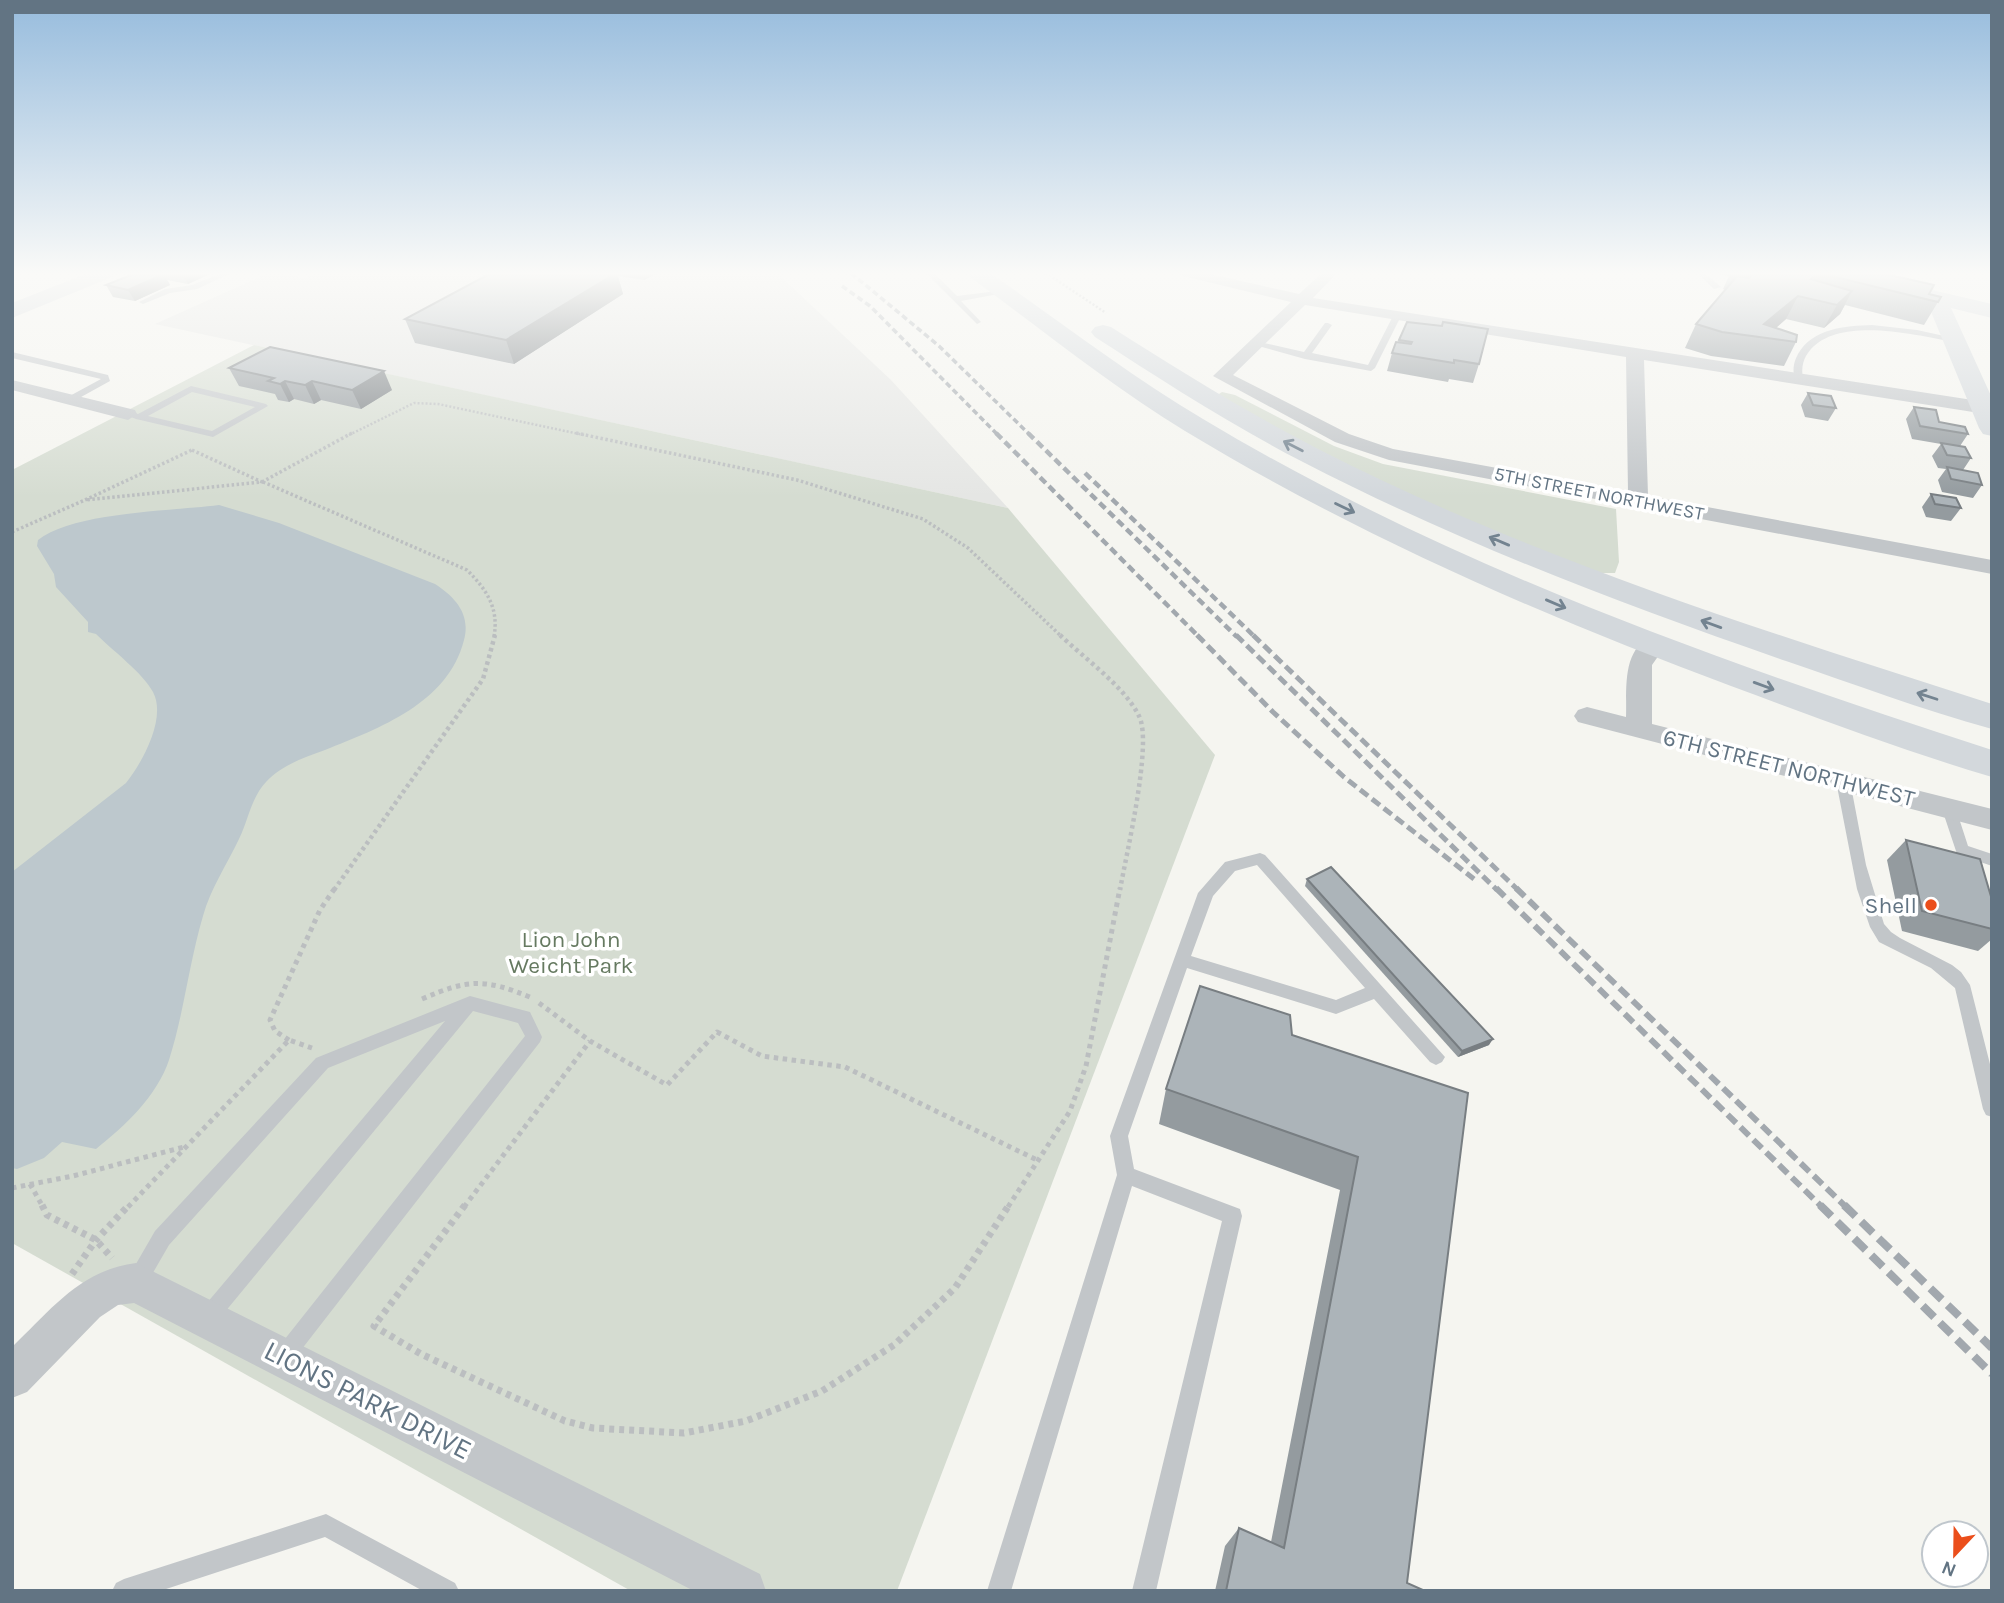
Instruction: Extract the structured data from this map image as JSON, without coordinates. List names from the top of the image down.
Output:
{
  "streets": {
    "street": ["5TH STREET NORTHWEST", "6TH STREET NORTHWEST", "LIONS PARK DRIVE"]
  },
  "parks": ["Lion John Weicht Park"],
  "places": ["Shell"],
  "north": "bottom"
}
